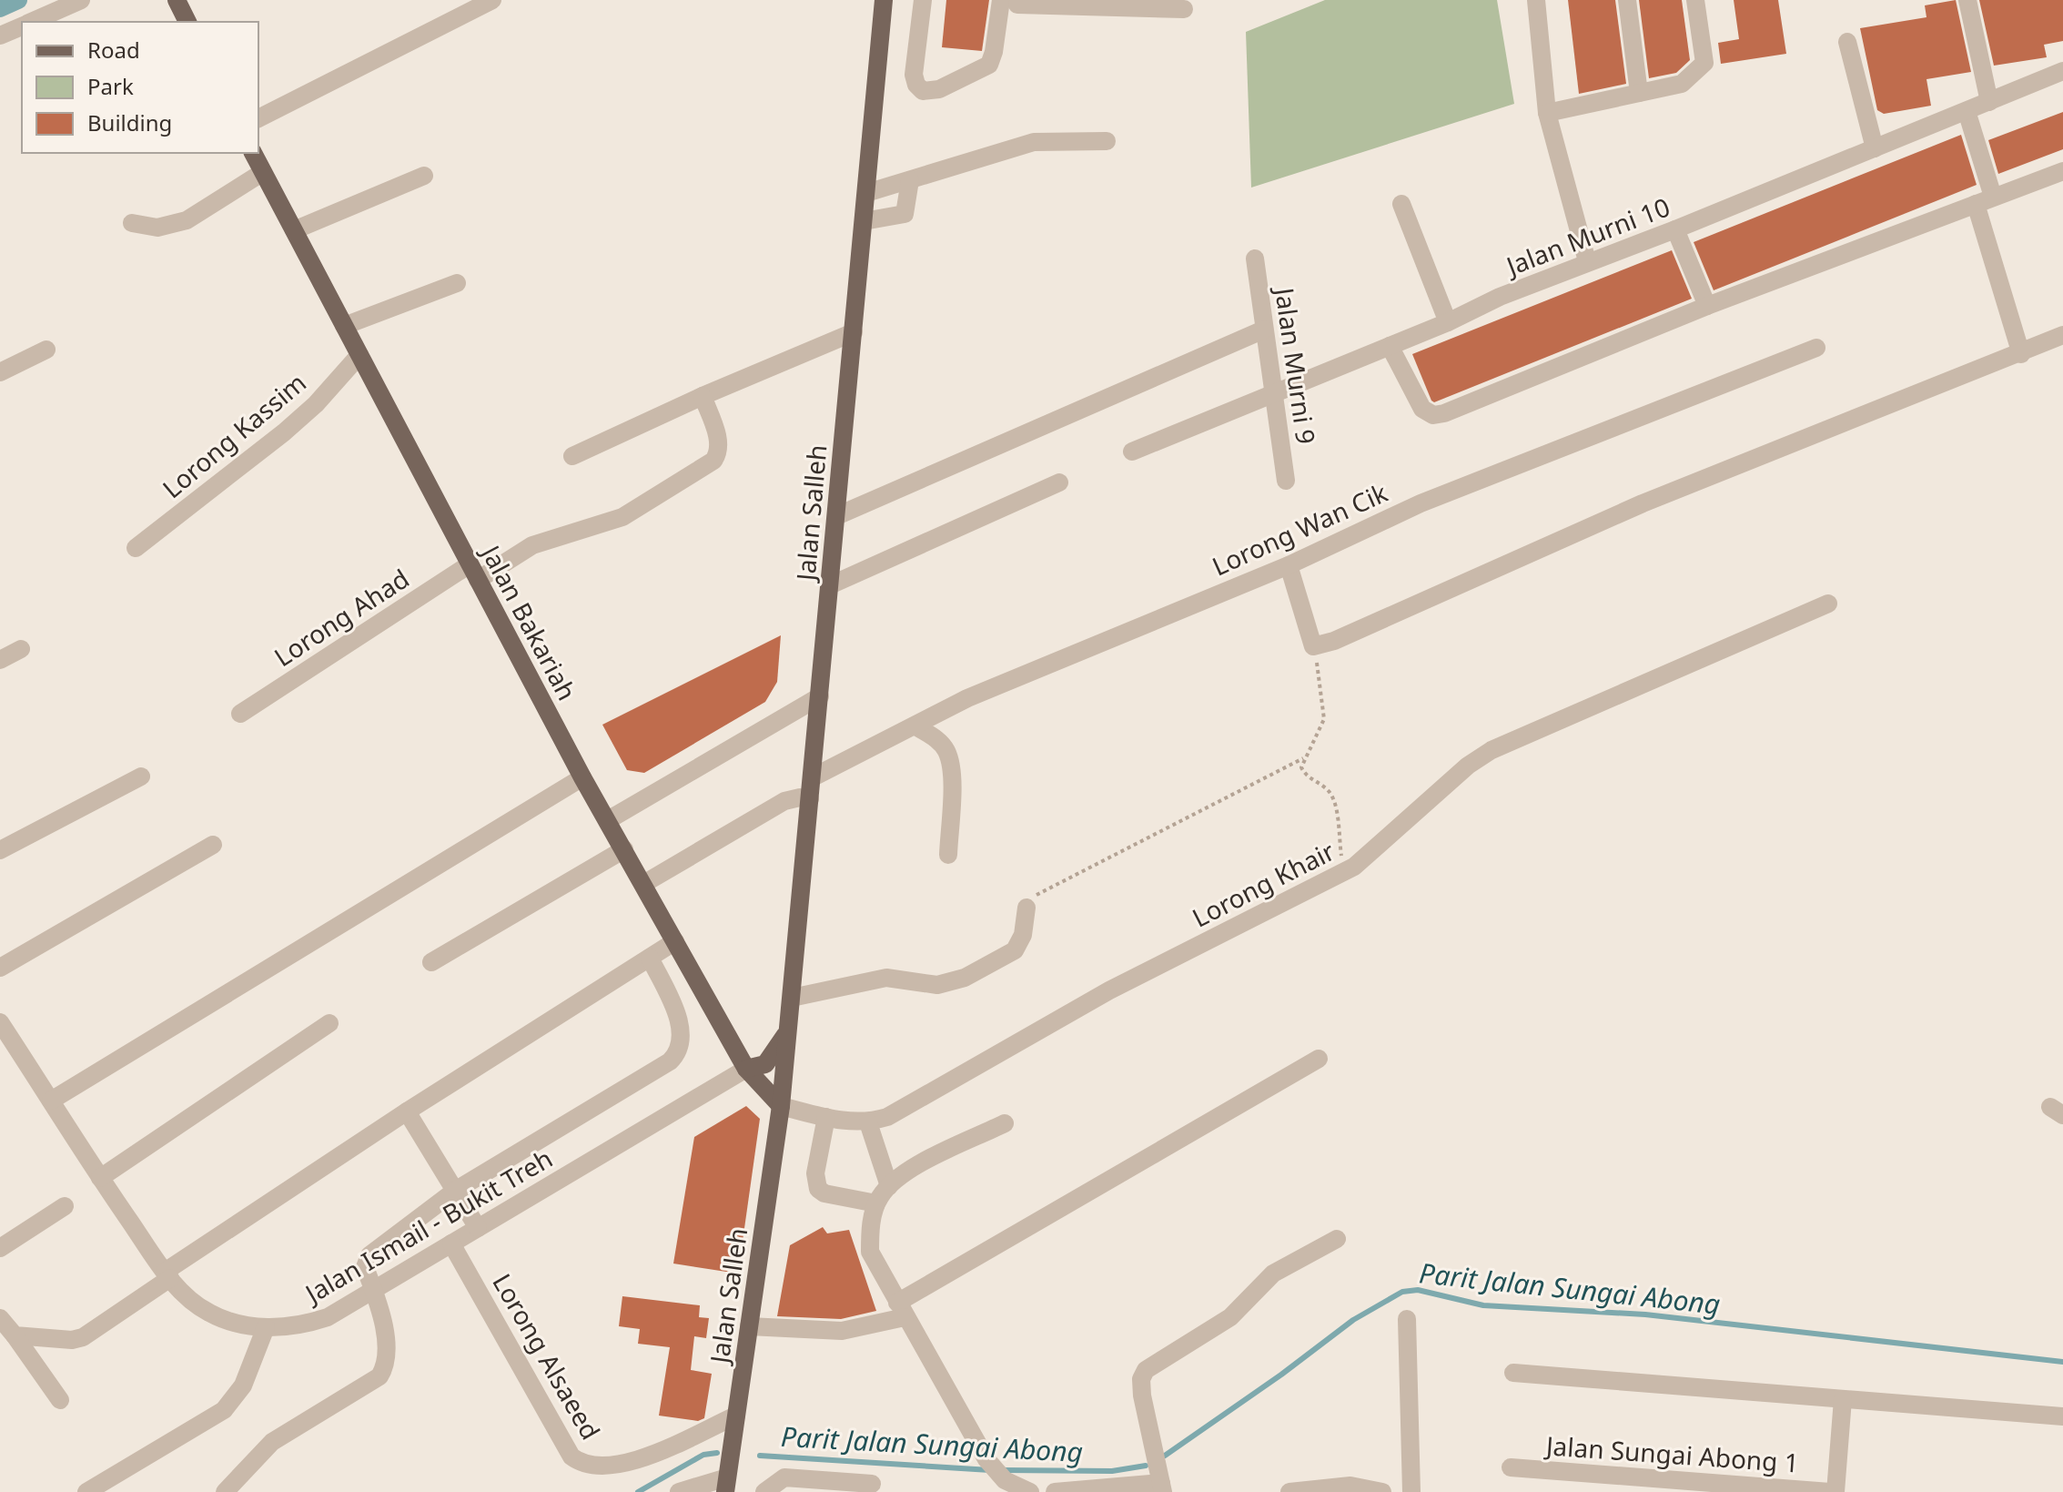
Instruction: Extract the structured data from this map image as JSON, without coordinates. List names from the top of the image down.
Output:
{
  "streets": {
    "main road": ["Jalan Salleh", "Jalan Bakariah"],
    "street": [
      "Jalan Murni 10",
      "Jalan Murni 9",
      "Lorong Kassim",
      "Lorong Wan Cik",
      "Lorong Ahad",
      "Lorong Khair",
      "Jalan Ismail - Bukit Treh",
      "Lorong Alsaeed",
      "Jalan Sungai Abong 1"
    ]
  },
  "crossings": [
    ["Jalan Murni 10", "Jalan Murni 9"],
    ["Lorong Kassim", "Jalan Bakariah"],
    ["Jalan Salleh", "Lorong Wan Cik"],
    ["Jalan Salleh", "Jalan Bakariah"],
    ["Jalan Salleh", "Lorong Khair"],
    ["Jalan Salleh", "Lorong Alsaeed"],
    ["Lorong Ahad", "Jalan Bakariah"],
    ["Jalan Bakariah", "Lorong Khair"],
    ["Jalan Bakariah", "Jalan Ismail - Bukit Treh"],
    ["Jalan Ismail - Bukit Treh", "Lorong Alsaeed"]
  ],
  "water": ["Parit Jalan Sungai Abong"],
  "legend": ["Road", "Park", "Building"]
}
